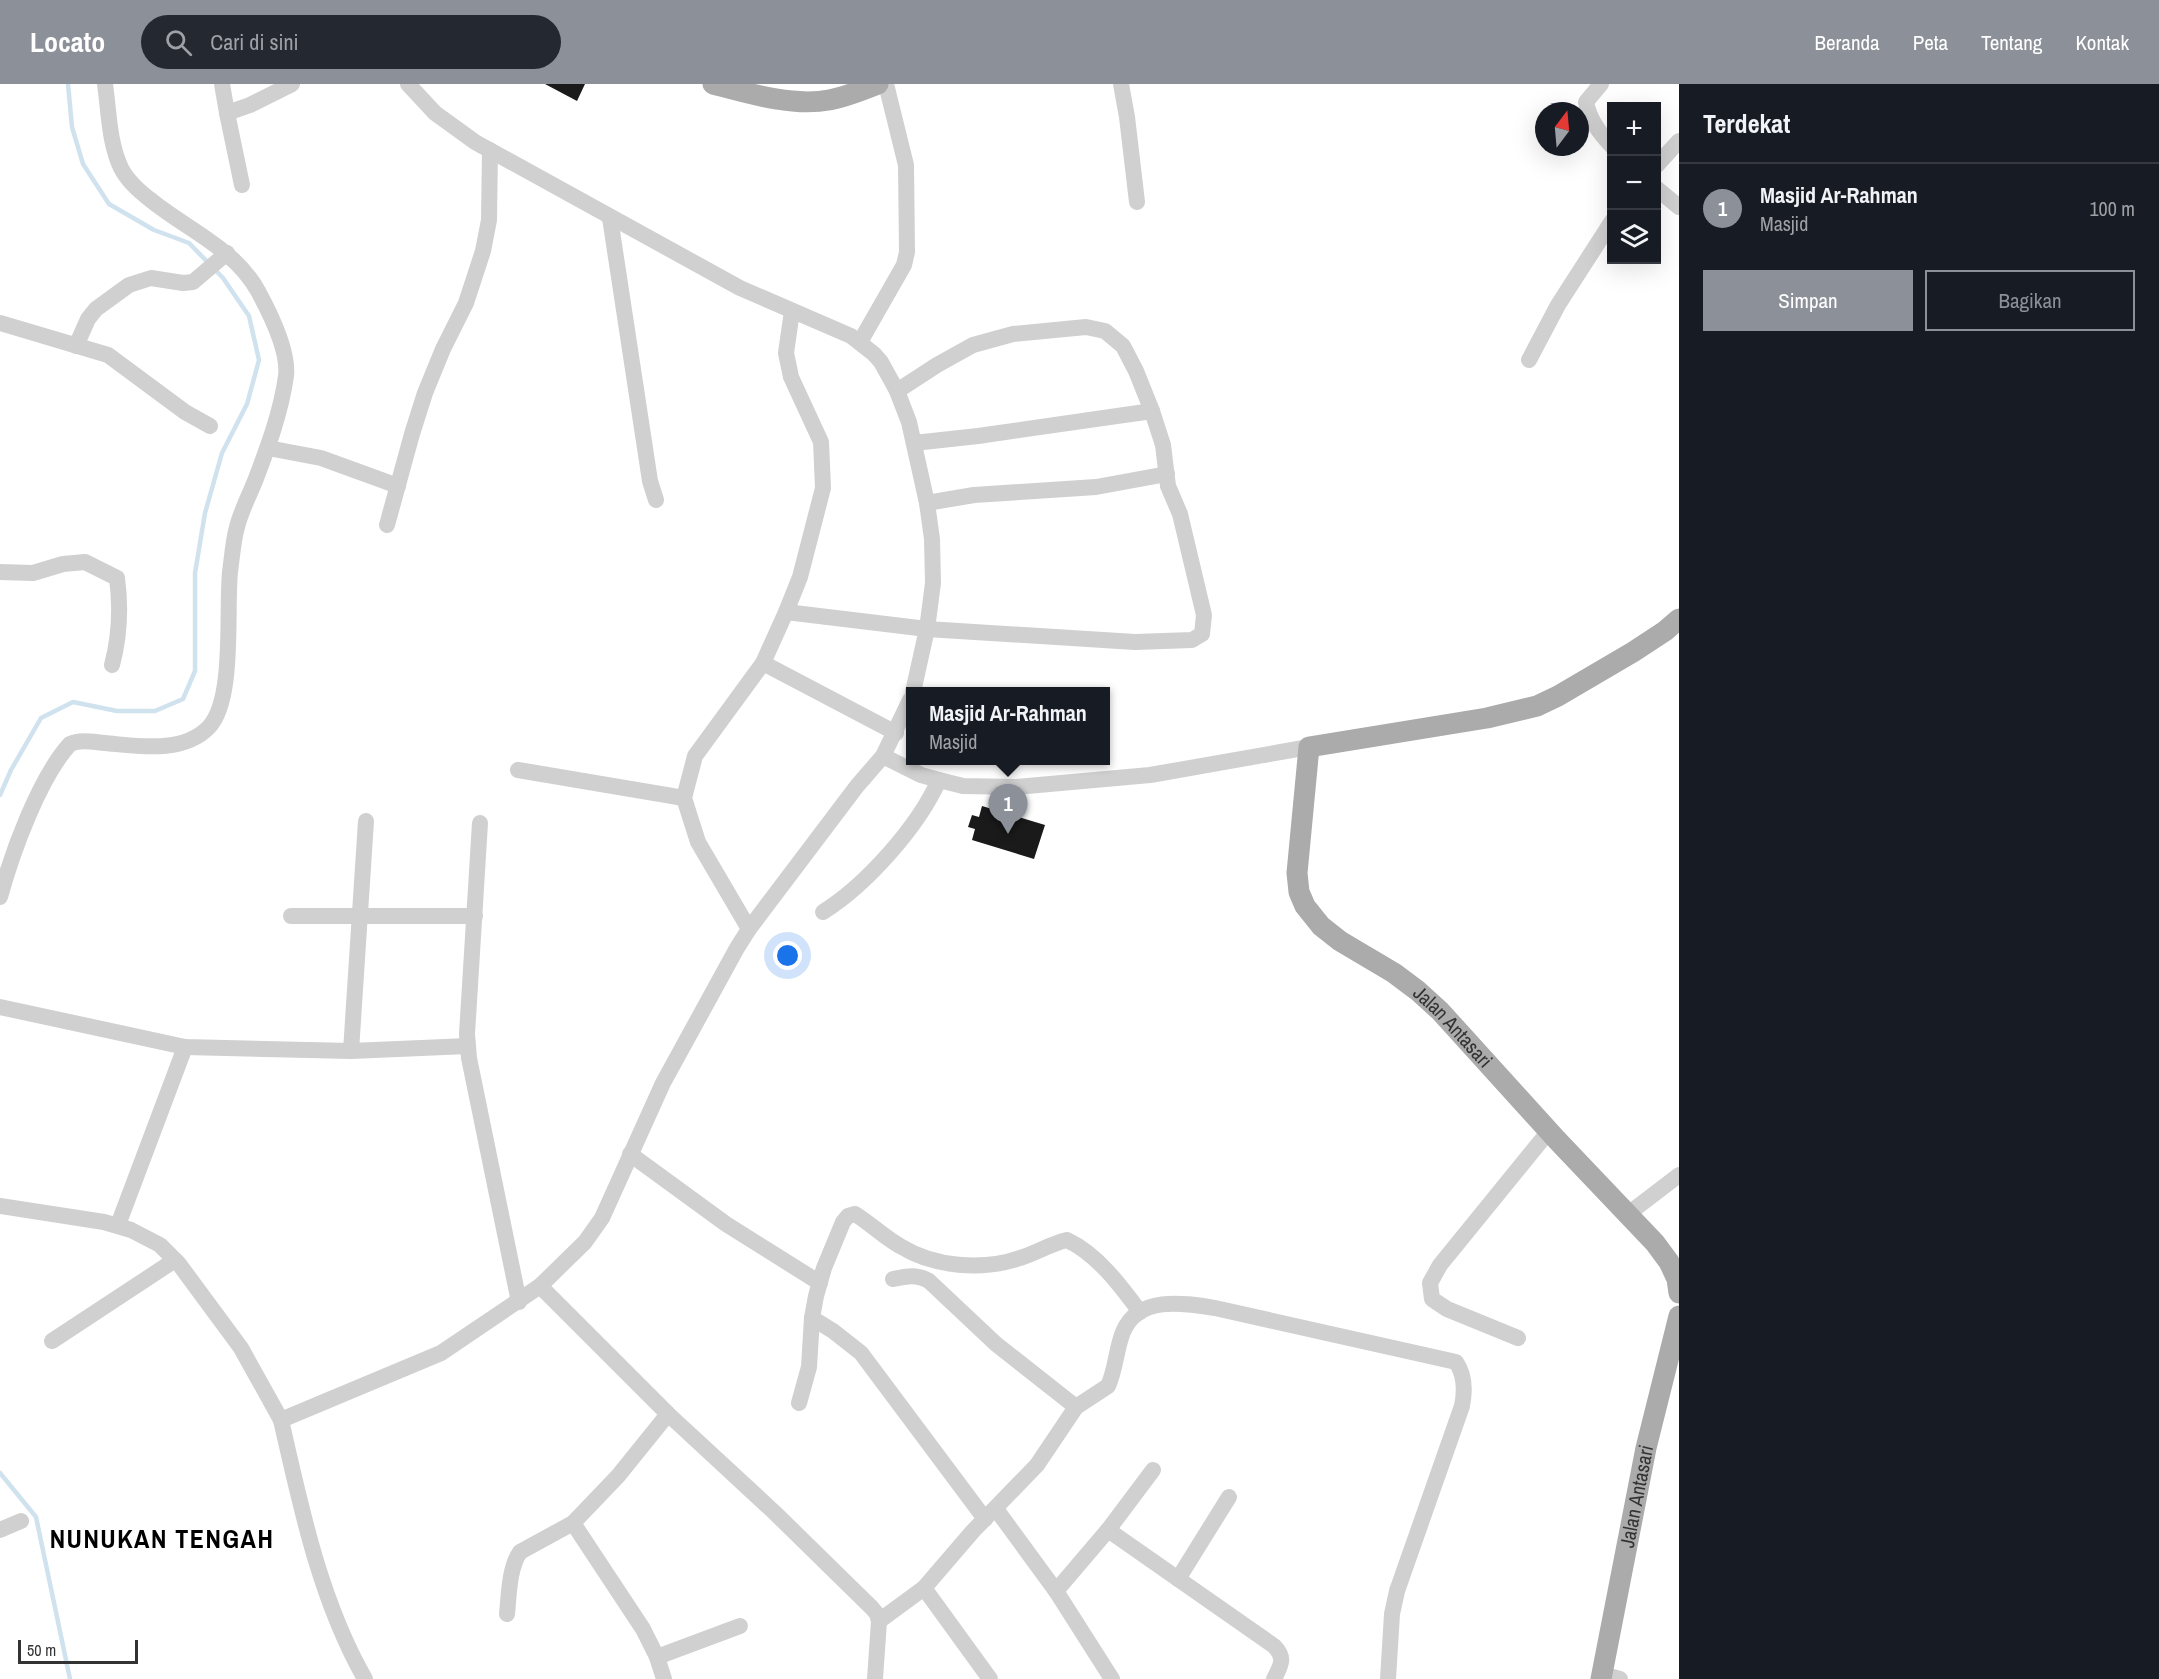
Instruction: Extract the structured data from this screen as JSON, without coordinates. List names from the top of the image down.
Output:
{
  "streets": {
    "main road": ["Jalan Antasari"]
  },
  "districts": ["NUNUKAN TENGAH"],
  "scale_bar": "50 m",
  "north": "top",
  "page": {
    "header": "Locato",
    "search": "Cari di sini",
    "nav": [
      "Beranda",
      "Peta",
      "Tentang",
      "Kontak"
    ],
    "heading": "Terdekat",
    "map_buttons": ["+", "−"],
    "list": [
      {
        "mark": "1",
        "name": "Masjid Ar-Rahman",
        "note": "Masjid",
        "value": "100 m"
      }
    ],
    "buttons": ["Simpan", "Bagikan"],
    "popup": ["Masjid Ar-Rahman", "Masjid"],
    "pins": "1",
    "scale": "50 m"
  }
}
